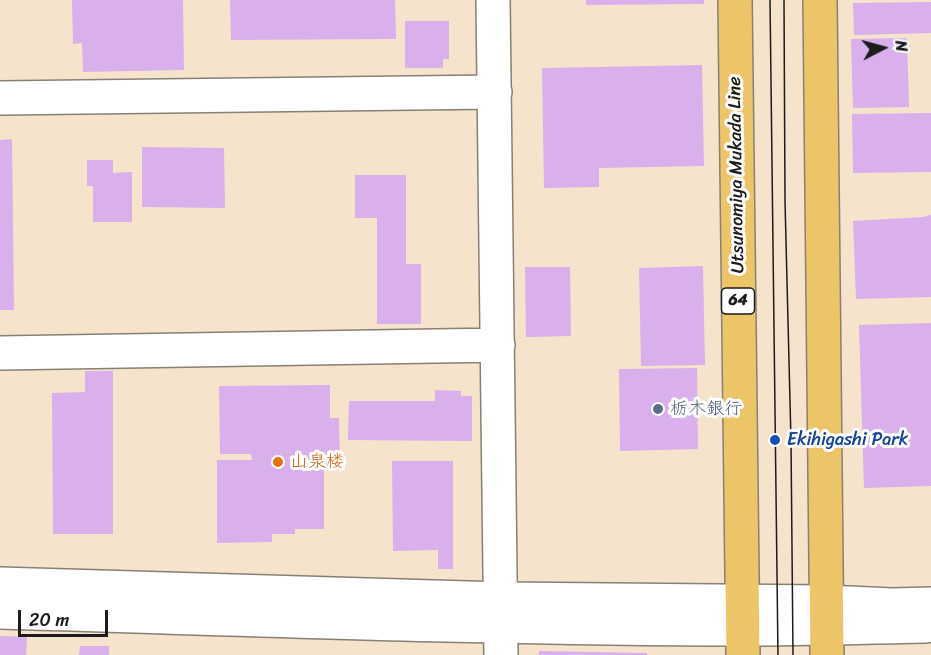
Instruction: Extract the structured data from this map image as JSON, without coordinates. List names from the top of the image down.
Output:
{
  "streets": {
    "main road": ["Utsunomiya Mukada Line", "64"]
  },
  "places": ["栃木銀行", "Ekihigashi Park", "山泉楼"],
  "scale_bar": "20 m",
  "north": "right"
}
